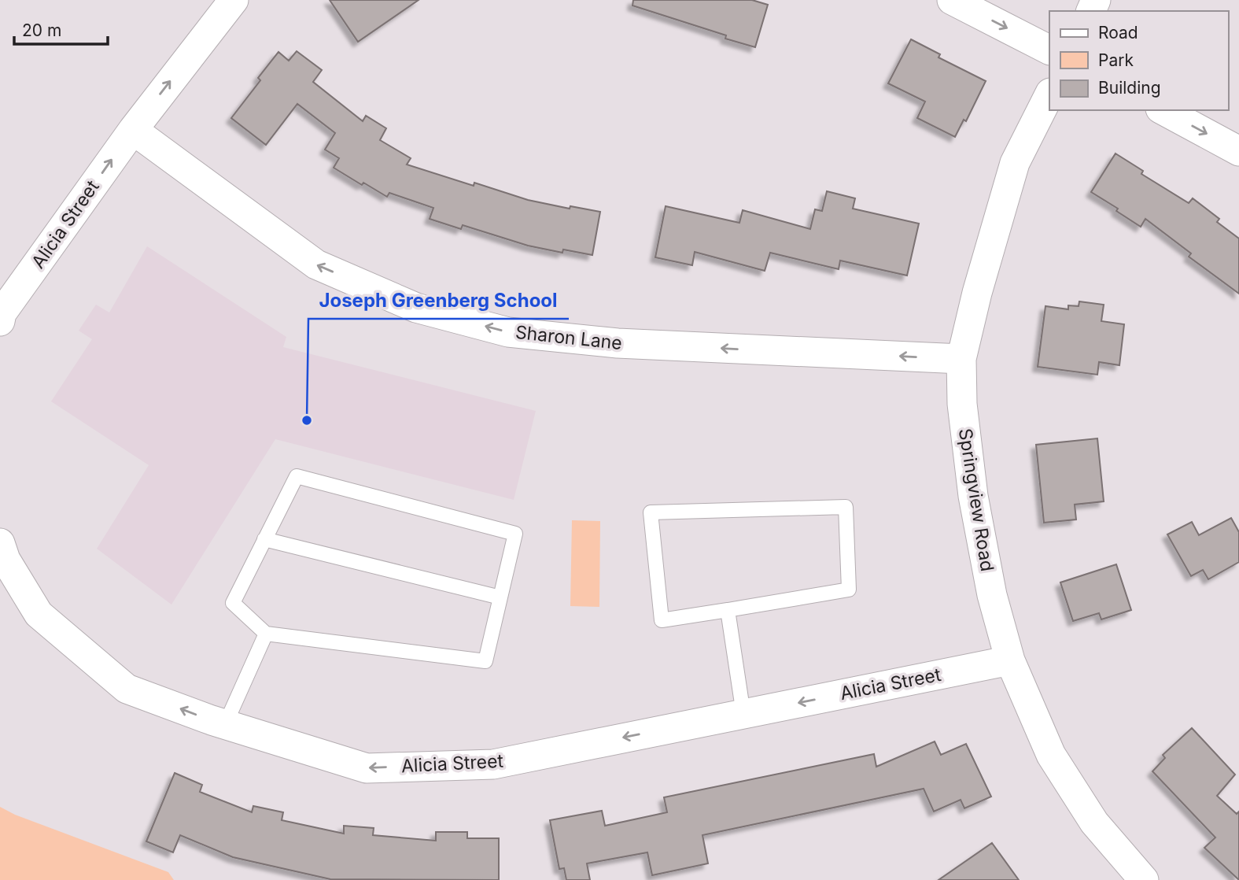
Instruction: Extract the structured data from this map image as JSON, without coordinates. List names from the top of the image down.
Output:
{
  "streets": {
    "street": ["Alicia Street", "Sharon Lane", "Springview Road"]
  },
  "crossings": [
    ["Alicia Street", "Sharon Lane"],
    ["Alicia Street", "Springview Road"],
    ["Sharon Lane", "Springview Road"]
  ],
  "one_way": ["Sharon Lane"],
  "places": ["Joseph Greenberg School"],
  "legend": ["Road", "Park", "Building"],
  "scale_bar": "20 m"
}
